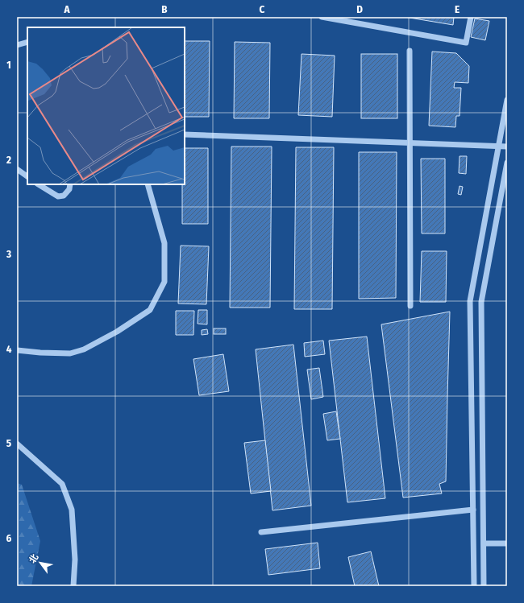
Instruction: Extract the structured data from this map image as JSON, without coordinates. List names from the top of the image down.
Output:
{
  "north": "top left",
  "grid": {
    "columns": [
      "A",
      "B",
      "C",
      "D",
      "E"
    ],
    "rows": [
      "1",
      "2",
      "3",
      "4",
      "5",
      "6"
    ]
  }
}
